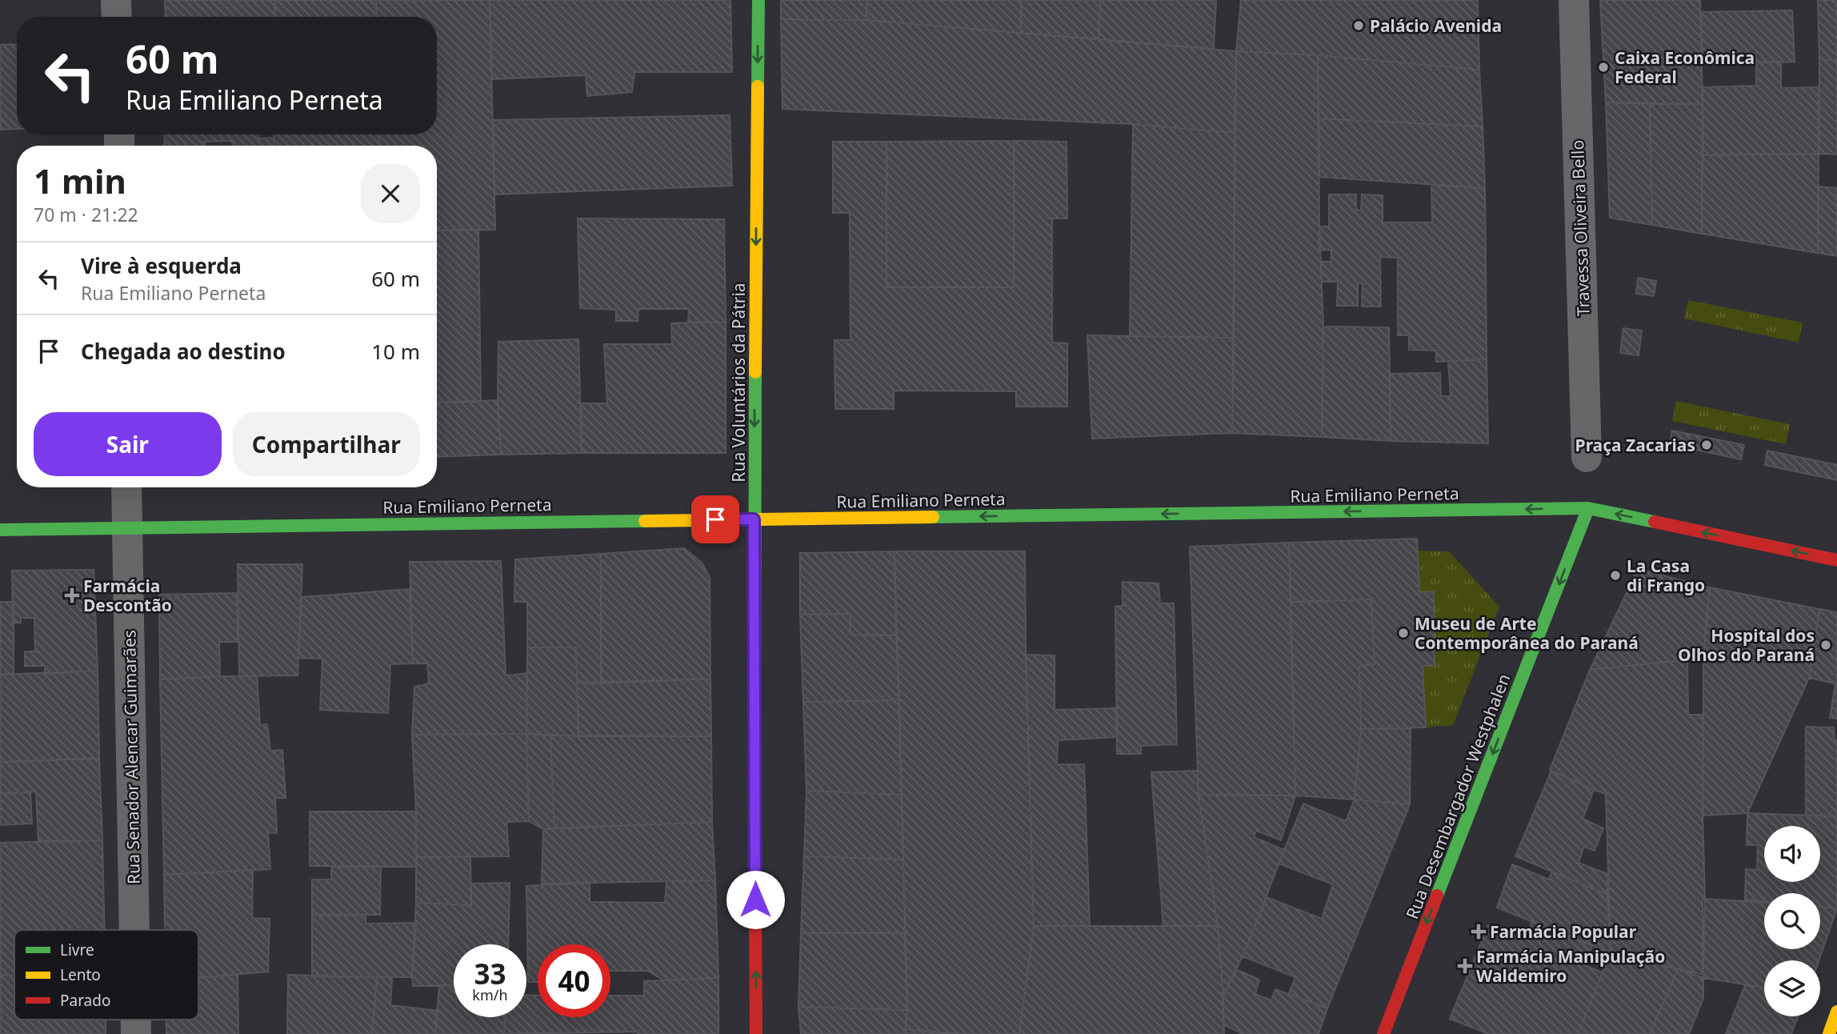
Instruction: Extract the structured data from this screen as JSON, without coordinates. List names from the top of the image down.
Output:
{
  "streets": {
    "main road": ["Rua Voluntários da Pátria", "Rua Emiliano Perneta", "Rua Desembargador Westphalen"],
    "street": ["Travessa Oliveira Bello", "Rua Senador Alencar Guimarães"]
  },
  "crossings": [
    ["Rua Voluntários da Pátria", "Rua Emiliano Perneta"],
    ["Rua Emiliano Perneta", "Rua Senador Alencar Guimarães"],
    ["Rua Emiliano Perneta", "Rua Desembargador Westphalen"]
  ],
  "one_way": ["Rua Emiliano Perneta", "Rua Desembargador Westphalen"],
  "places": {
    "other": [
      "Palácio Avenida",
      "Caixa Econômica Federal",
      "Praça Zacarias",
      "La Casa di Frango",
      "Museu de Arte Contemporânea do Paraná",
      "Hospital dos Olhos do Paraná"
    ],
    "health": ["Farmácia Descontão", "Farmácia Popular", "Farmácia Manipulação Waldemiro"]
  },
  "legend": ["Livre", "Lento", "Parado"],
  "page": {
    "turn": ["60 m", "Rua Emiliano Perneta"],
    "heading": ["1 min", "70 m · 21:22"],
    "list": [
      {
        "name": "Vire à esquerda",
        "note": "Rua Emiliano Perneta",
        "value": "60 m"
      },
      {
        "name": "Chegada ao destino",
        "value": "10 m"
      }
    ],
    "buttons": ["Sair", "Compartilhar"],
    "speed": "33 km/h",
    "limit": "40"
  }
}
